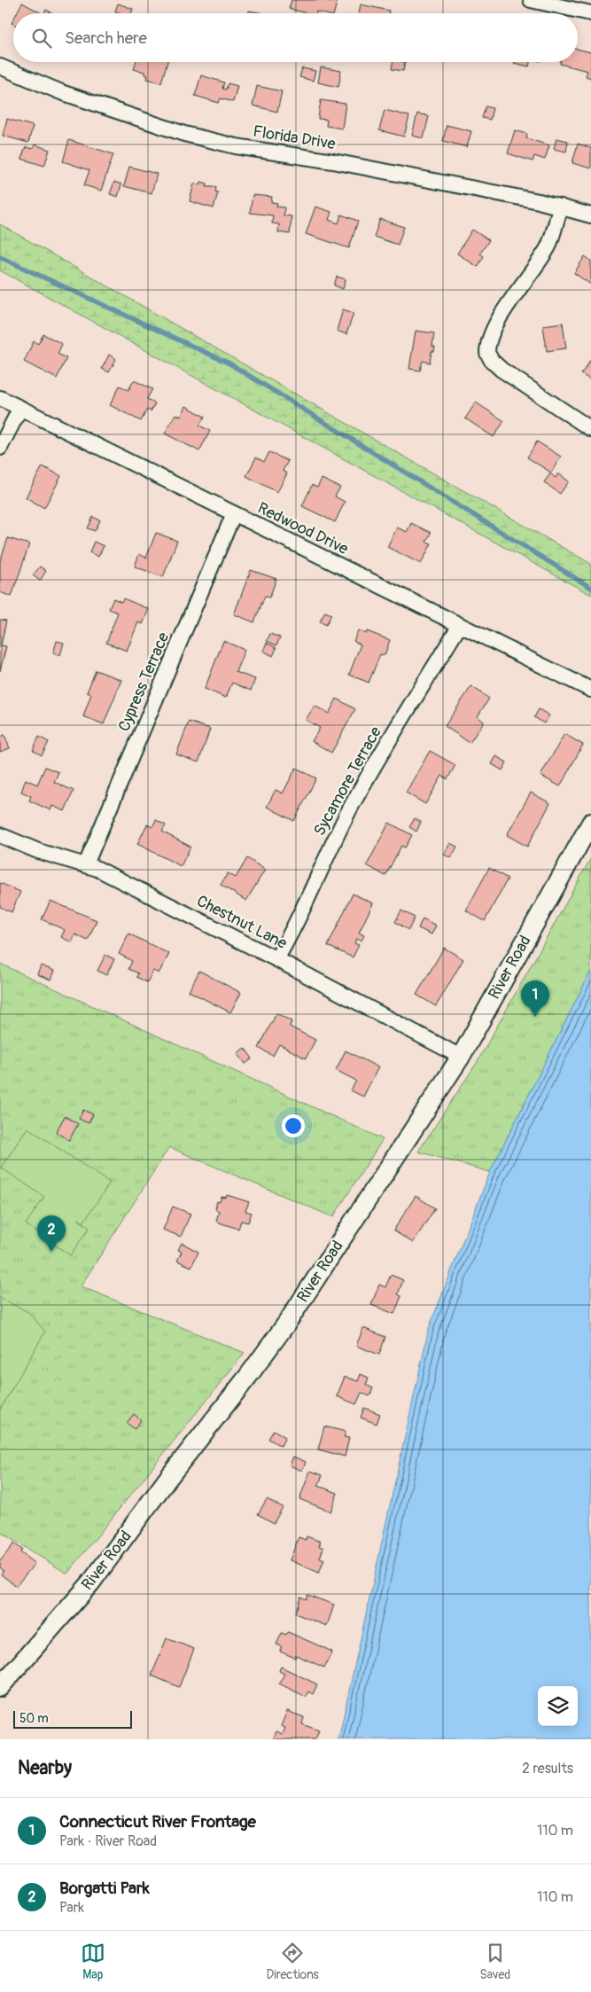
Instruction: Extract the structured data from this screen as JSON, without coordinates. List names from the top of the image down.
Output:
{
  "streets": {
    "street": [
      "Florida Drive",
      "Redwood Drive",
      "Cypress Terrace",
      "Sycamore Terrace",
      "Chestnut Lane",
      "River Road"
    ]
  },
  "crossings": [
    ["Redwood Drive", "Cypress Terrace"],
    ["Redwood Drive", "Sycamore Terrace"],
    ["Cypress Terrace", "Chestnut Lane"],
    ["Sycamore Terrace", "Chestnut Lane"],
    ["Chestnut Lane", "River Road"]
  ],
  "scale_bar": "50 m",
  "page": {
    "search": "Search here",
    "pins": ["1", "2"],
    "scale": "50 m",
    "heading": ["Nearby", "2 results"],
    "list": [
      {
        "mark": "1",
        "name": "Connecticut River Frontage",
        "note": "Park · River Road",
        "value": "110 m"
      },
      {
        "mark": "2",
        "name": "Borgatti Park",
        "note": "Park",
        "value": "110 m"
      }
    ],
    "nav": ["Map", "Directions", "Saved"]
  }
}
